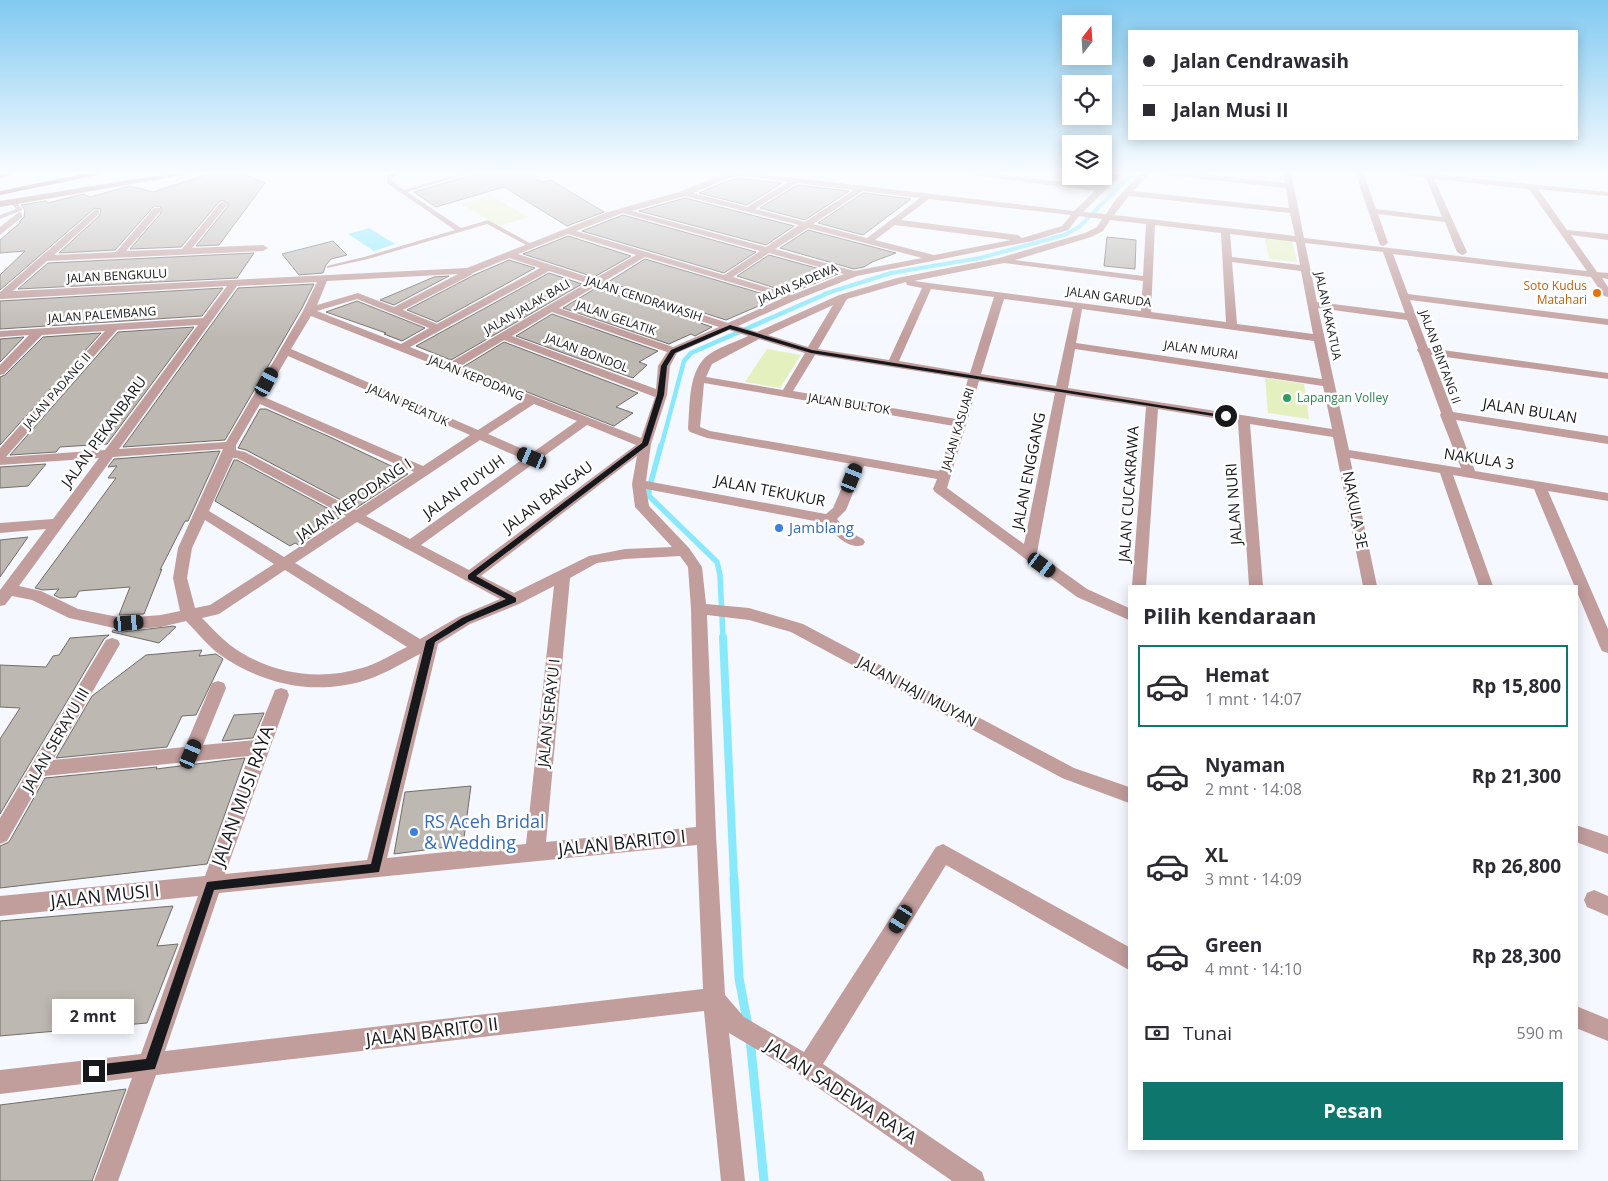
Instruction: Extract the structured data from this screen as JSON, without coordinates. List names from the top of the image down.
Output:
{
  "streets": {
    "street": [
      "JALAN BENGKULU",
      "JALAN SADEWA",
      "JALAN GARUDA",
      "JALAN CENDRAWASIH",
      "JALAN JALAK BALI",
      "JALAN PALEMBANG",
      "JALAN KAKATUA",
      "JALAN GELATIK",
      "JALAN MURAI",
      "JALAN BONDOL",
      "JALAN BINTANG II",
      "JALAN KEPODANG",
      "JALAN PADANG II",
      "JALAN BULTOK",
      "JALAN PELATUK",
      "JALAN BULAN",
      "JALAN KASUARI",
      "JALAN PEKANBARU",
      "NAKULA 3",
      "JALAN ENGGANG",
      "JALAN PUYUH",
      "JALAN TEKUKUR",
      "JALAN CUCAKRAWA",
      "JALAN BANGAU",
      "JALAN KEPODANG I",
      "JALAN NURI",
      "NAKULA 3E",
      "JALAN HAJI MUYAN",
      "JALAN SERAYU I",
      "JALAN SERAYU III",
      "JALAN MUSI RAYA",
      "JALAN BARITO I",
      "JALAN MUSI I",
      "JALAN BARITO II",
      "JALAN SADEWA RAYA"
    ]
  },
  "crossings": [
    ["JALAN BENGKULU", "JALAN PEKANBARU"],
    ["JALAN SADEWA", "JALAN CENDRAWASIH"],
    ["JALAN SADEWA", "JALAN GELATIK"],
    ["JALAN GARUDA", "JALAN KAKATUA"],
    ["JALAN GARUDA", "JALAN KASUARI"],
    ["JALAN GARUDA", "JALAN ENGGANG"],
    ["JALAN CENDRAWASIH", "JALAN JALAK BALI"],
    ["JALAN CENDRAWASIH", "JALAN KAKATUA"],
    ["JALAN CENDRAWASIH", "JALAN BULTOK"],
    ["JALAN CENDRAWASIH", "JALAN KASUARI"],
    ["JALAN CENDRAWASIH", "JALAN ENGGANG"],
    ["JALAN CENDRAWASIH", "JALAN CUCAKRAWA"],
    ["JALAN CENDRAWASIH", "JALAN NURI"],
    ["JALAN CENDRAWASIH", "NAKULA 3E"],
    ["JALAN JALAK BALI", "JALAN GELATIK"],
    ["JALAN JALAK BALI", "JALAN BONDOL"],
    ["JALAN JALAK BALI", "JALAN KEPODANG"],
    ["JALAN PALEMBANG", "JALAN PADANG II"],
    ["JALAN PALEMBANG", "JALAN PEKANBARU"],
    ["JALAN KAKATUA", "JALAN MURAI"],
    ["JALAN KAKATUA", "NAKULA 3E"],
    ["JALAN MURAI", "JALAN ENGGANG"],
    ["JALAN BINTANG II", "JALAN BULAN"],
    ["JALAN BINTANG II", "NAKULA 3"],
    ["JALAN KEPODANG", "JALAN PUYUH"],
    ["JALAN KEPODANG", "JALAN BANGAU"],
    ["JALAN KEPODANG", "JALAN KEPODANG I"],
    ["JALAN BULTOK", "JALAN KASUARI"],
    ["JALAN PELATUK", "JALAN PUYUH"],
    ["JALAN PELATUK", "JALAN KEPODANG I"],
    ["JALAN PEKANBARU", "JALAN KEPODANG I"],
    ["NAKULA 3", "NAKULA 3E"],
    ["JALAN SERAYU I", "JALAN BARITO I"],
    ["JALAN MUSI RAYA", "JALAN BARITO I"],
    ["JALAN MUSI RAYA", "JALAN MUSI I"],
    ["JALAN MUSI RAYA", "JALAN BARITO II"],
    ["JALAN BARITO I", "JALAN MUSI I"],
    ["JALAN BARITO II", "JALAN SADEWA RAYA"]
  ],
  "places": [
    "Soto Kudus Matahari",
    "Lapangan Volley",
    "Jamblang",
    "RS Aceh Bridal & Wedding"
  ],
  "north": "top",
  "page": {
    "banner": ["Jalan Cendrawasih", "Jalan Musi II"],
    "heading": "Pilih kendaraan",
    "list": [
      {
        "name": "Hemat",
        "note": "1 mnt · 14:07",
        "value": "Rp 15,800"
      },
      {
        "name": "Nyaman",
        "note": "2 mnt · 14:08",
        "value": "Rp 21,300"
      },
      {
        "name": "XL",
        "note": "3 mnt · 14:09",
        "value": "Rp 26,800"
      },
      {
        "name": "Green",
        "note": "4 mnt · 14:10",
        "value": "Rp 28,300"
      }
    ],
    "bubble": "2 mnt",
    "pay": ["Tunai", "590 m"],
    "buttons": "Pesan"
  }
}
